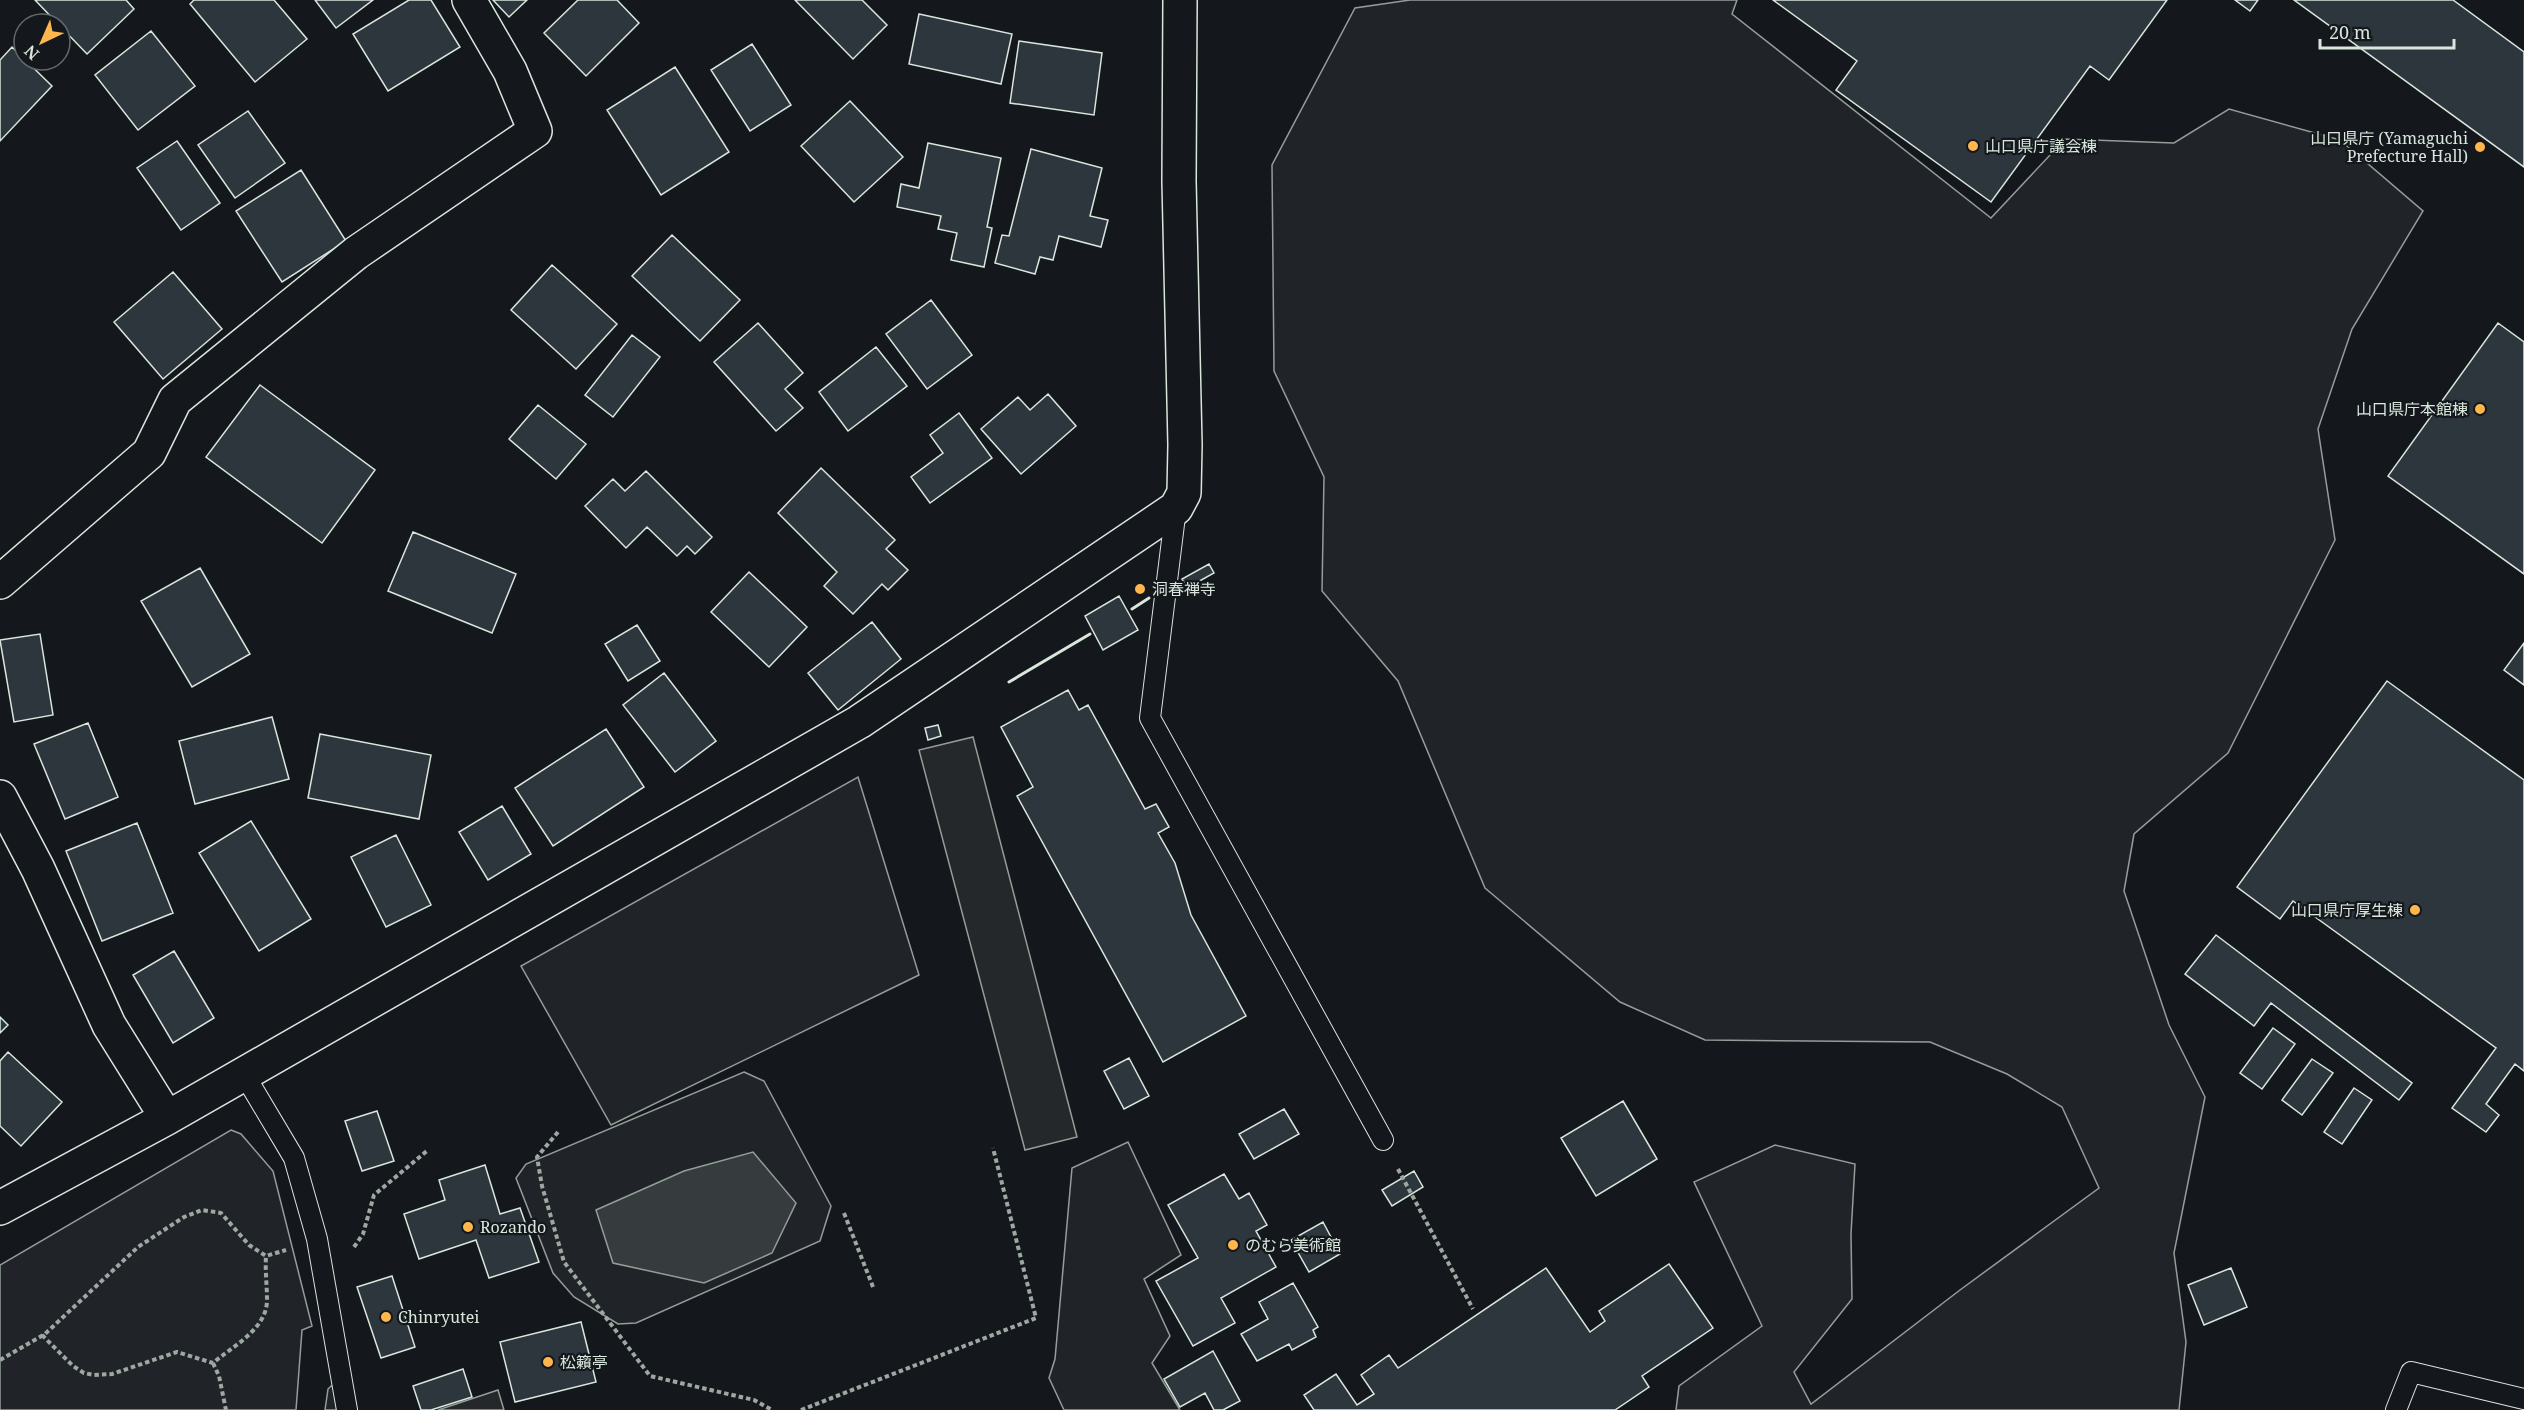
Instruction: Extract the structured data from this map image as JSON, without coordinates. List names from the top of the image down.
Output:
{
  "places": [
    "山口県庁議会棟",
    "山口県庁 (Yamaguchi Prefecture Hall)",
    "山口県庁本館棟",
    "洞春禅寺",
    "山口県庁厚生棟",
    "Rozando",
    "のむら美術館",
    "Chinryutei",
    "松籟亭"
  ],
  "scale_bar": "20 m",
  "north": "bottom left"
}
